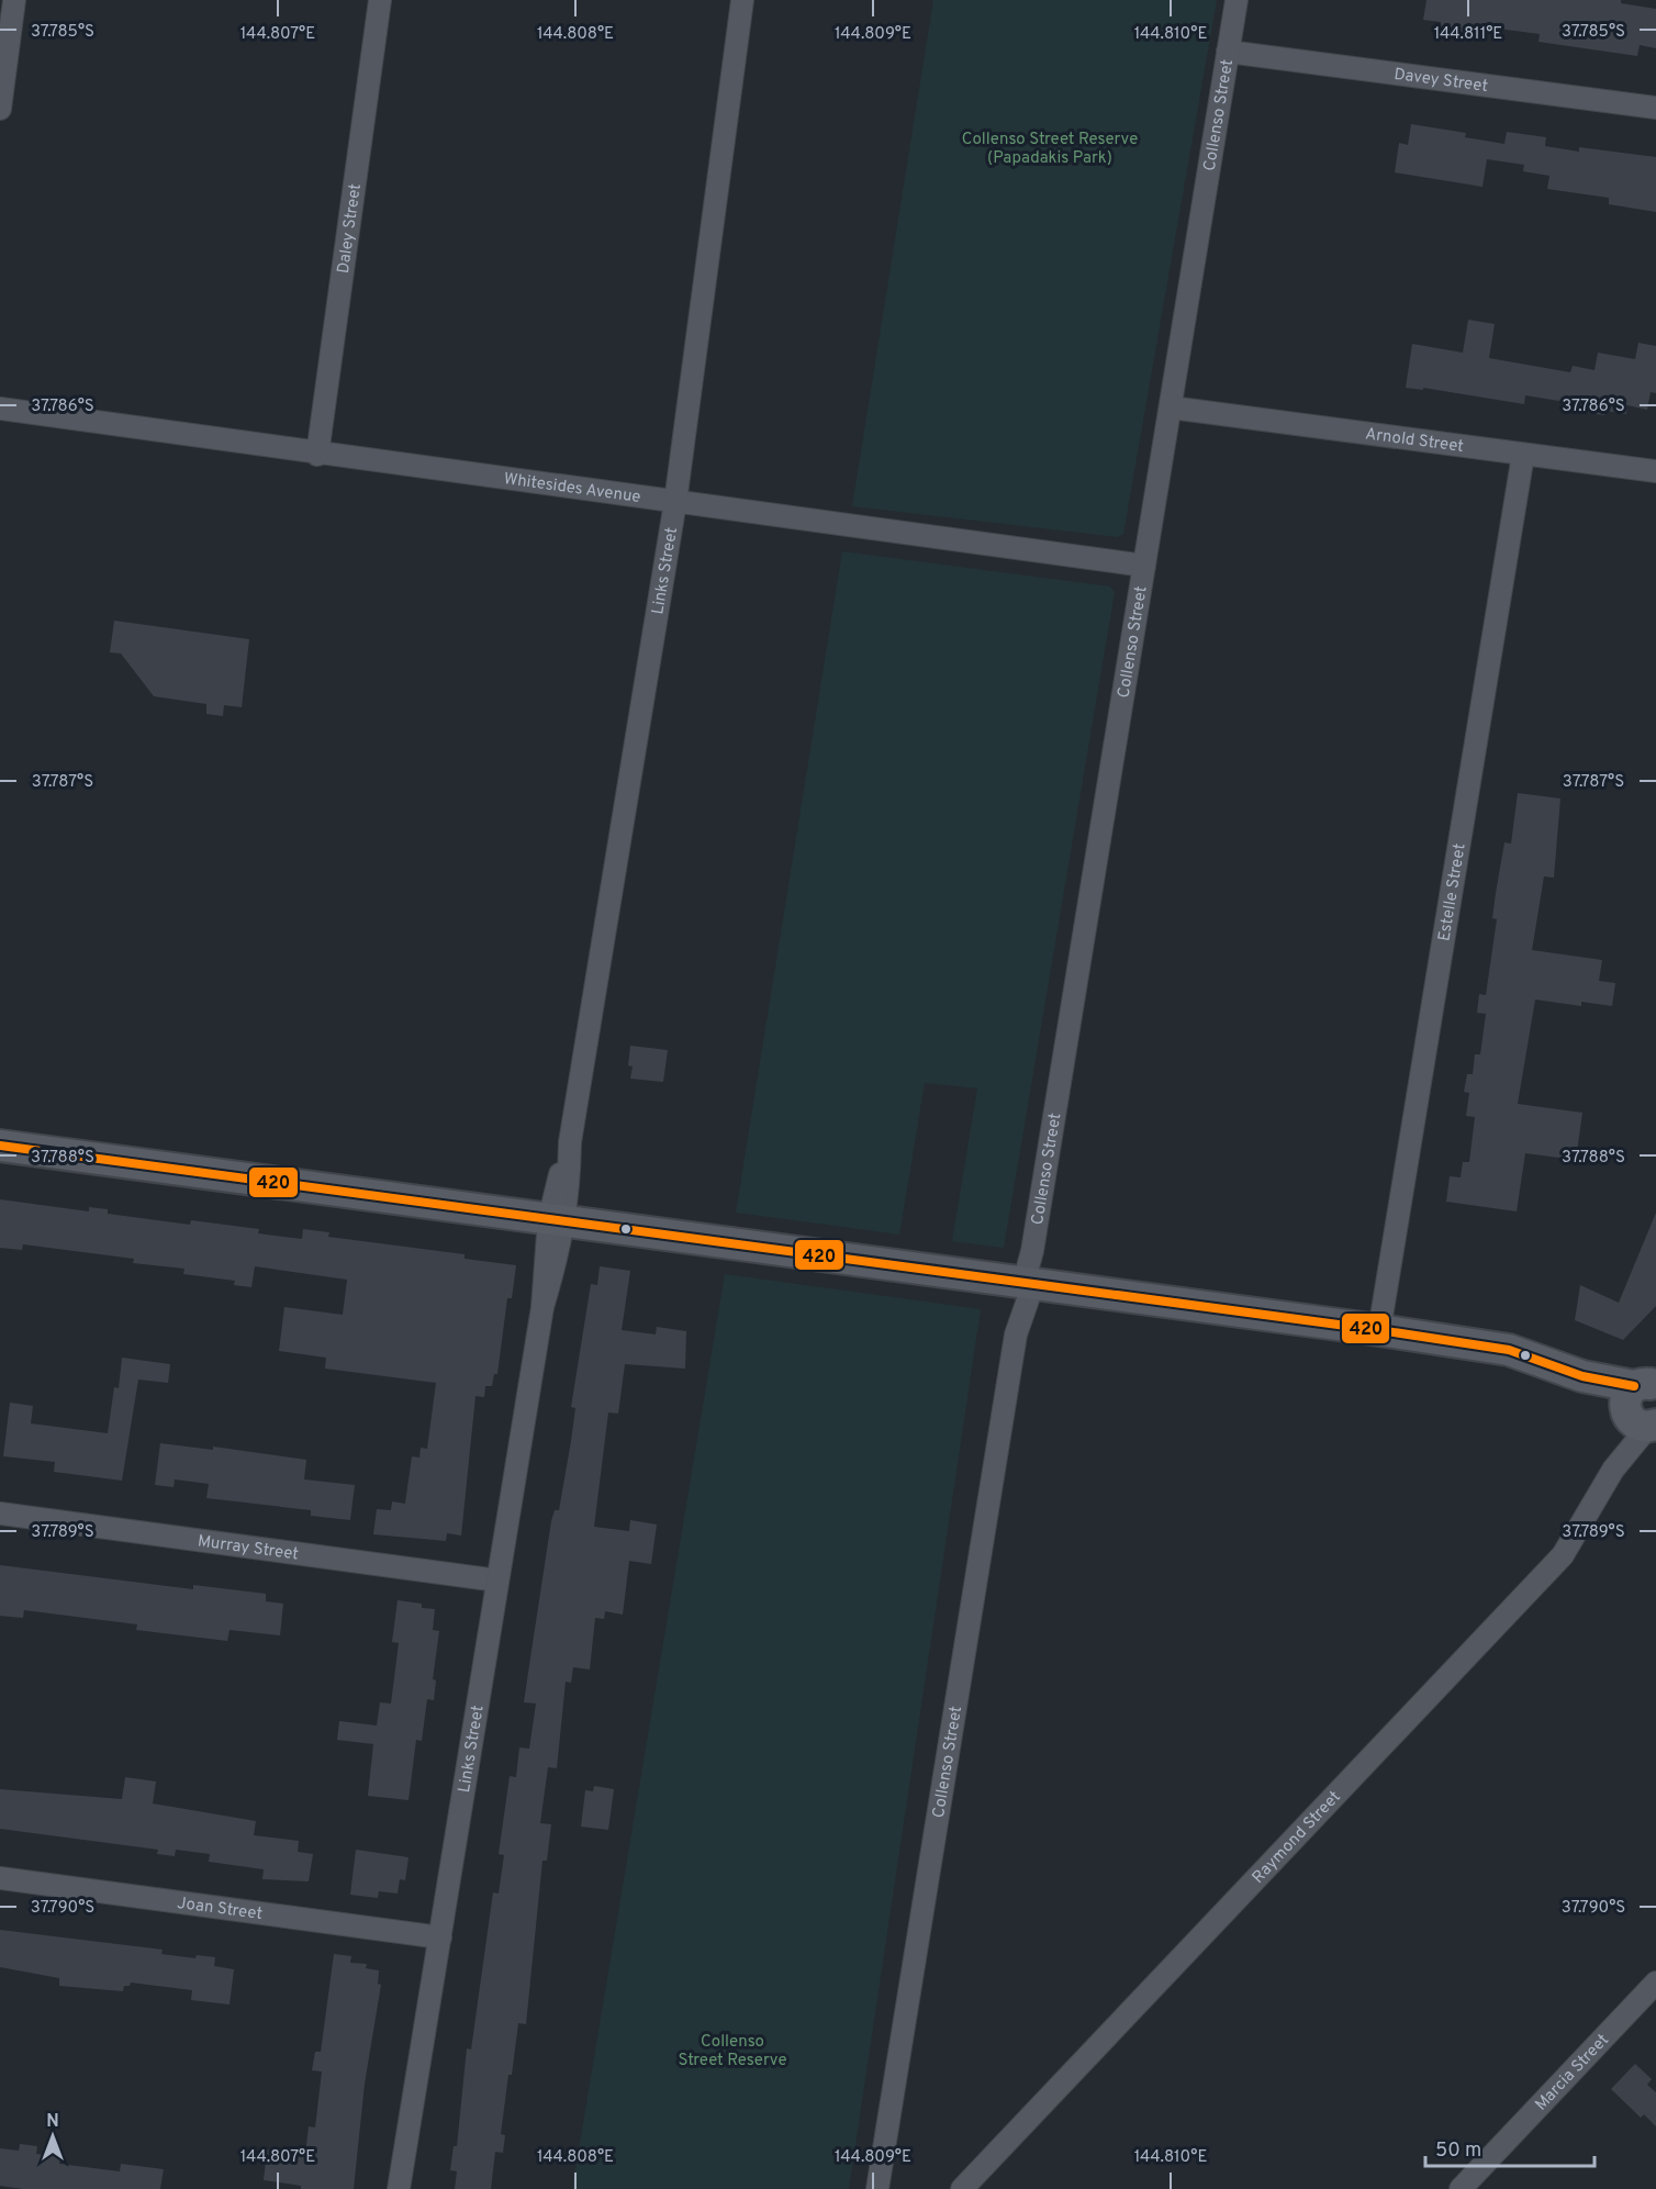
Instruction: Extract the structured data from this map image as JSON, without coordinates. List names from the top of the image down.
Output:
{
  "streets": {
    "street": [
      "Davey Street",
      "Collenso Street",
      "Daley Street",
      "Arnold Street",
      "Whitesides Avenue",
      "Links Street",
      "Estelle Street",
      "Murray Street",
      "Raymond Street",
      "Joan Street",
      "Marcia Street"
    ]
  },
  "crossings": [
    ["Davey Street", "Collenso Street"],
    ["Collenso Street", "Arnold Street"],
    ["Collenso Street", "Whitesides Avenue"],
    ["Daley Street", "Whitesides Avenue"],
    ["Arnold Street", "Estelle Street"],
    ["Whitesides Avenue", "Links Street"],
    ["Links Street", "Murray Street"],
    ["Links Street", "Joan Street"]
  ],
  "parks": ["Collenso Street Reserve (Papadakis Park)", "Collenso Street Reserve"],
  "lines": ["transit line 420"],
  "scale_bar": "50 m",
  "north": "top",
  "coordinates": [
    "37.785°S",
    "144.807°E",
    "144.808°E",
    "144.809°E",
    "144.810°E",
    "144.811°E",
    "37.786°S",
    "37.787°S",
    "37.788°S",
    "37.789°S",
    "37.790°S"
  ]
}
